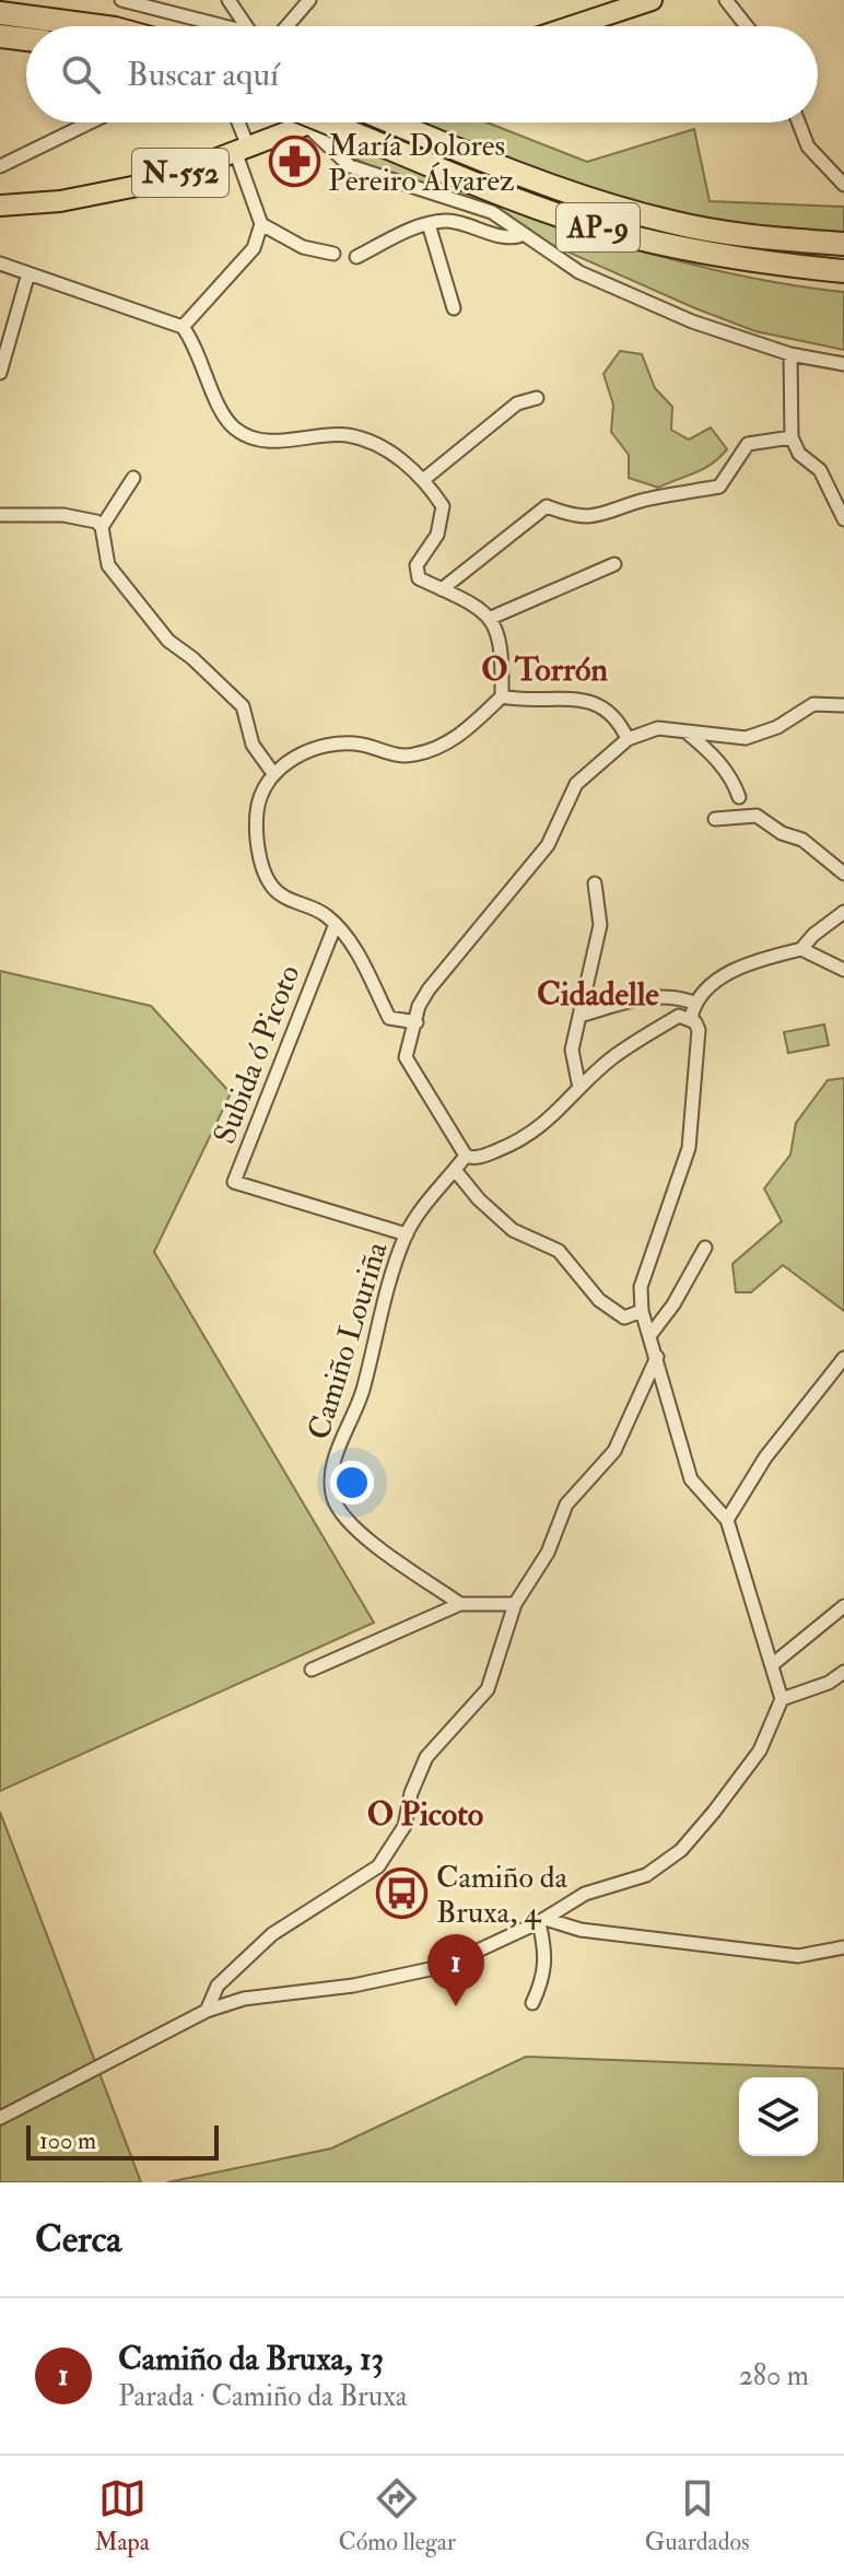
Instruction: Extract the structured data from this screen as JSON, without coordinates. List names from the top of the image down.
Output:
{
  "streets": {
    "highway": ["N-552", "AP-9"],
    "street": ["Subida ó Picoto", "Camiño Louriña"]
  },
  "crossings": [
    ["Subida ó Picoto", "Camiño Louriña"]
  ],
  "districts": ["O Torrón", "Cidadelle", "O Picoto"],
  "places": {
    "pharmacy": ["María Dolores Pereiro Álvarez"],
    "bus stop": ["Camiño da Bruxa, 4"]
  },
  "scale_bar": "100 m",
  "page": {
    "search": "Buscar aquí",
    "pins": "1",
    "scale": "100 m",
    "heading": "Cerca",
    "list": [
      {
        "mark": "1",
        "name": "Camiño da Bruxa, 13",
        "note": "Parada · Camiño da Bruxa",
        "value": "280 m"
      }
    ],
    "nav": ["Mapa", "Cómo llegar", "Guardados"]
  }
}
